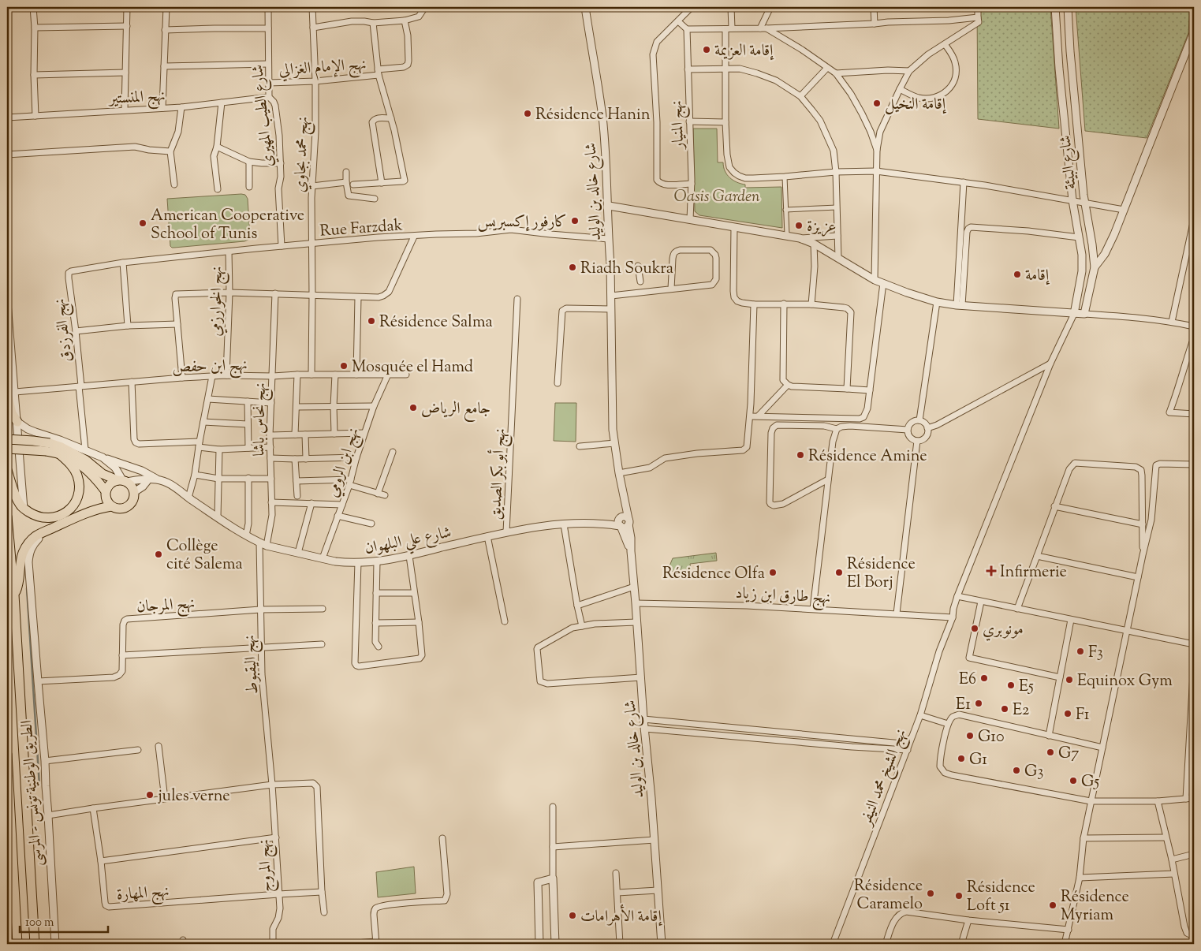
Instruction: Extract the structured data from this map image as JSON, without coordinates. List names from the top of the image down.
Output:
{
  "streets": {
    "highway": ["الطريق الوطنية تونس - المرسى"],
    "street": [
      "نهج الإمام الغزالي",
      "نهج المنستير",
      "شارع الطيب المهيري",
      "نهج المنيار",
      "نهج محمد بجاوي",
      "شارع البيئة",
      "شارع خالد بن الوليد",
      "Rue Farzdak",
      "نهج الخوارزمي",
      "نهج الفرزدق",
      "نهج ابن حفص",
      "نهج نحاس باشا",
      "نهج ابن الرومي",
      "نهج أبو بكر الصديق",
      "شارع علي البلهوان",
      "نهج طارق ابن زياد",
      "نهج المرجان",
      "نهج اليقبوط",
      "نهج الشيخ محمد النيفر",
      "نهج المروج",
      "نهج المهارة"
    ]
  },
  "crossings": [
    ["نهج الإمام الغزالي", "شارع الطيب المهيري"],
    ["نهج الإمام الغزالي", "نهج محمد بجاوي"],
    ["نهج المنستير", "شارع الطيب المهيري"],
    ["شارع الطيب المهيري", "Rue Farzdak"],
    ["نهج محمد بجاوي", "Rue Farzdak"],
    ["نهج محمد بجاوي", "نهج ابن حفص"],
    ["شارع البيئة", "نهج الشيخ محمد النيفر"],
    ["شارع خالد بن الوليد", "Rue Farzdak"],
    ["شارع خالد بن الوليد", "شارع علي البلهوان"],
    ["شارع خالد بن الوليد", "نهج طارق ابن زياد"],
    ["Rue Farzdak", "نهج الخوارزمي"],
    ["Rue Farzdak", "نهج الفرزدق"],
    ["نهج الخوارزمي", "نهج ابن حفص"],
    ["نهج الفرزدق", "نهج ابن حفص"],
    ["نهج ابن حفص", "نهج نحاس باشا"],
    ["نهج ابن حفص", "نهج ابن الرومي"],
    ["نهج نحاس باشا", "شارع علي البلهوان"],
    ["نهج نحاس باشا", "نهج اليقبوط"],
    ["نهج ابن الرومي", "شارع علي البلهوان"],
    ["نهج أبو بكر الصديق", "شارع علي البلهوان"],
    ["شارع علي البلهوان", "نهج اليقبوط"],
    ["نهج طارق ابن زياد", "نهج الشيخ محمد النيفر"],
    ["نهج المرجان", "نهج اليقبوط"],
    ["نهج المرجان", "الطريق الوطنية تونس - المرسى"],
    ["نهج اليقبوط", "نهج المروج"],
    ["نهج المروج", "نهج المهارة"]
  ],
  "parks": ["Oasis Garden"],
  "places": {
    "other": [
      "إقامة العزيمة",
      "إقامة النخيل",
      "Résidence Hanin",
      "كارفور إكسبريس",
      "American Cooperative School of Tunis",
      "عزيزة",
      "Riadh Soukra",
      "إقامة",
      "Résidence Salma",
      "Mosquée el Hamd",
      "جامع الرياض",
      "Résidence Amine",
      "Collège cité Salema",
      "Résidence Olfa",
      "Résidence El Borj",
      "مونوبري",
      "F3",
      "E6",
      "Equinox Gym",
      "E5",
      "E1",
      "E2",
      "F1",
      "G10",
      "G7",
      "G1",
      "G3",
      "G5",
      "jules verne",
      "Résidence Caramelo",
      "Résidence Loft 51",
      "Résidence Myriam",
      "إقامة الأهرامات"
    ],
    "health": ["Infirmerie"]
  },
  "scale_bar": "100 m"
}
